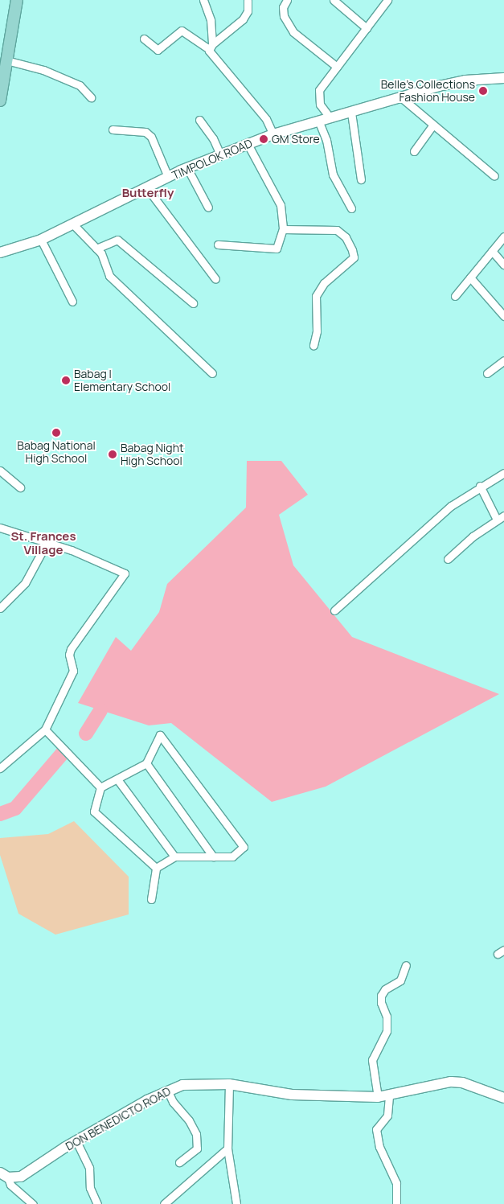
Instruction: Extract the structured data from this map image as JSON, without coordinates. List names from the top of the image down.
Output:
{
  "streets": {
    "street": ["TIMPOLOK ROAD", "DON BENEDICTO ROAD"]
  },
  "districts": ["Butterfly", "St. Frances Village"],
  "places": [
    "Belle's Collections Fashion House",
    "GM Store",
    "Babag I Elementary School",
    "Babag National High School",
    "Babag Night High School"
  ]
}
